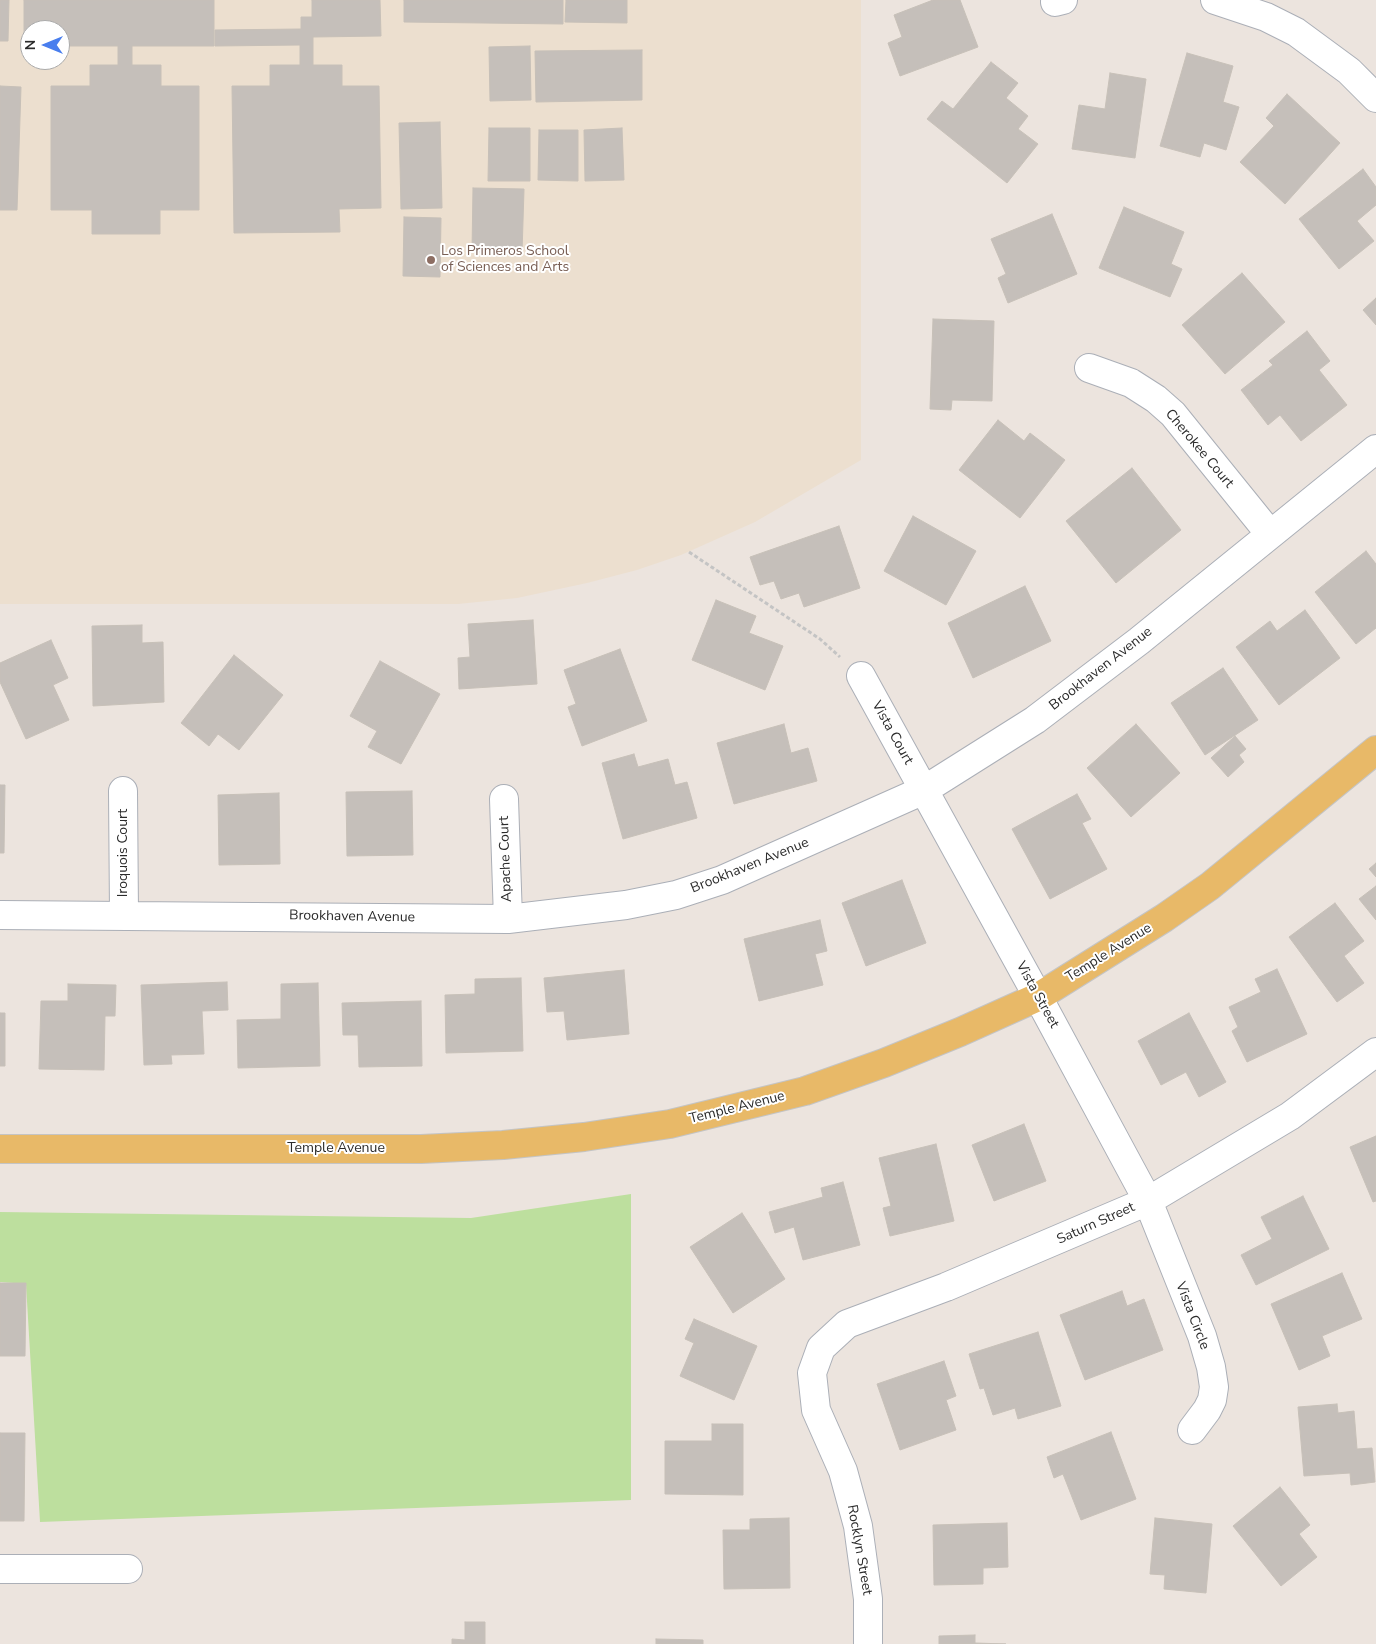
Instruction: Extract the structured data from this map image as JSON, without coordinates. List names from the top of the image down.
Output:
{
  "streets": {
    "main road": ["Temple Avenue"],
    "street": [
      "Cherokee Court",
      "Brookhaven Avenue",
      "Vista Court",
      "Iroquois Court",
      "Apache Court",
      "Vista Street",
      "Saturn Street",
      "Vista Circle",
      "Rocklyn Street"
    ]
  },
  "crossings": [
    ["Cherokee Court", "Brookhaven Avenue"],
    ["Brookhaven Avenue", "Vista Court"],
    ["Brookhaven Avenue", "Iroquois Court"],
    ["Brookhaven Avenue", "Apache Court"],
    ["Brookhaven Avenue", "Vista Street"],
    ["Vista Court", "Vista Street"],
    ["Temple Avenue", "Vista Street"],
    ["Vista Street", "Saturn Street"],
    ["Vista Street", "Vista Circle"],
    ["Saturn Street", "Vista Circle"],
    ["Saturn Street", "Rocklyn Street"]
  ],
  "places": ["Los Primeros School of Sciences and Arts"],
  "north": "left"
}
